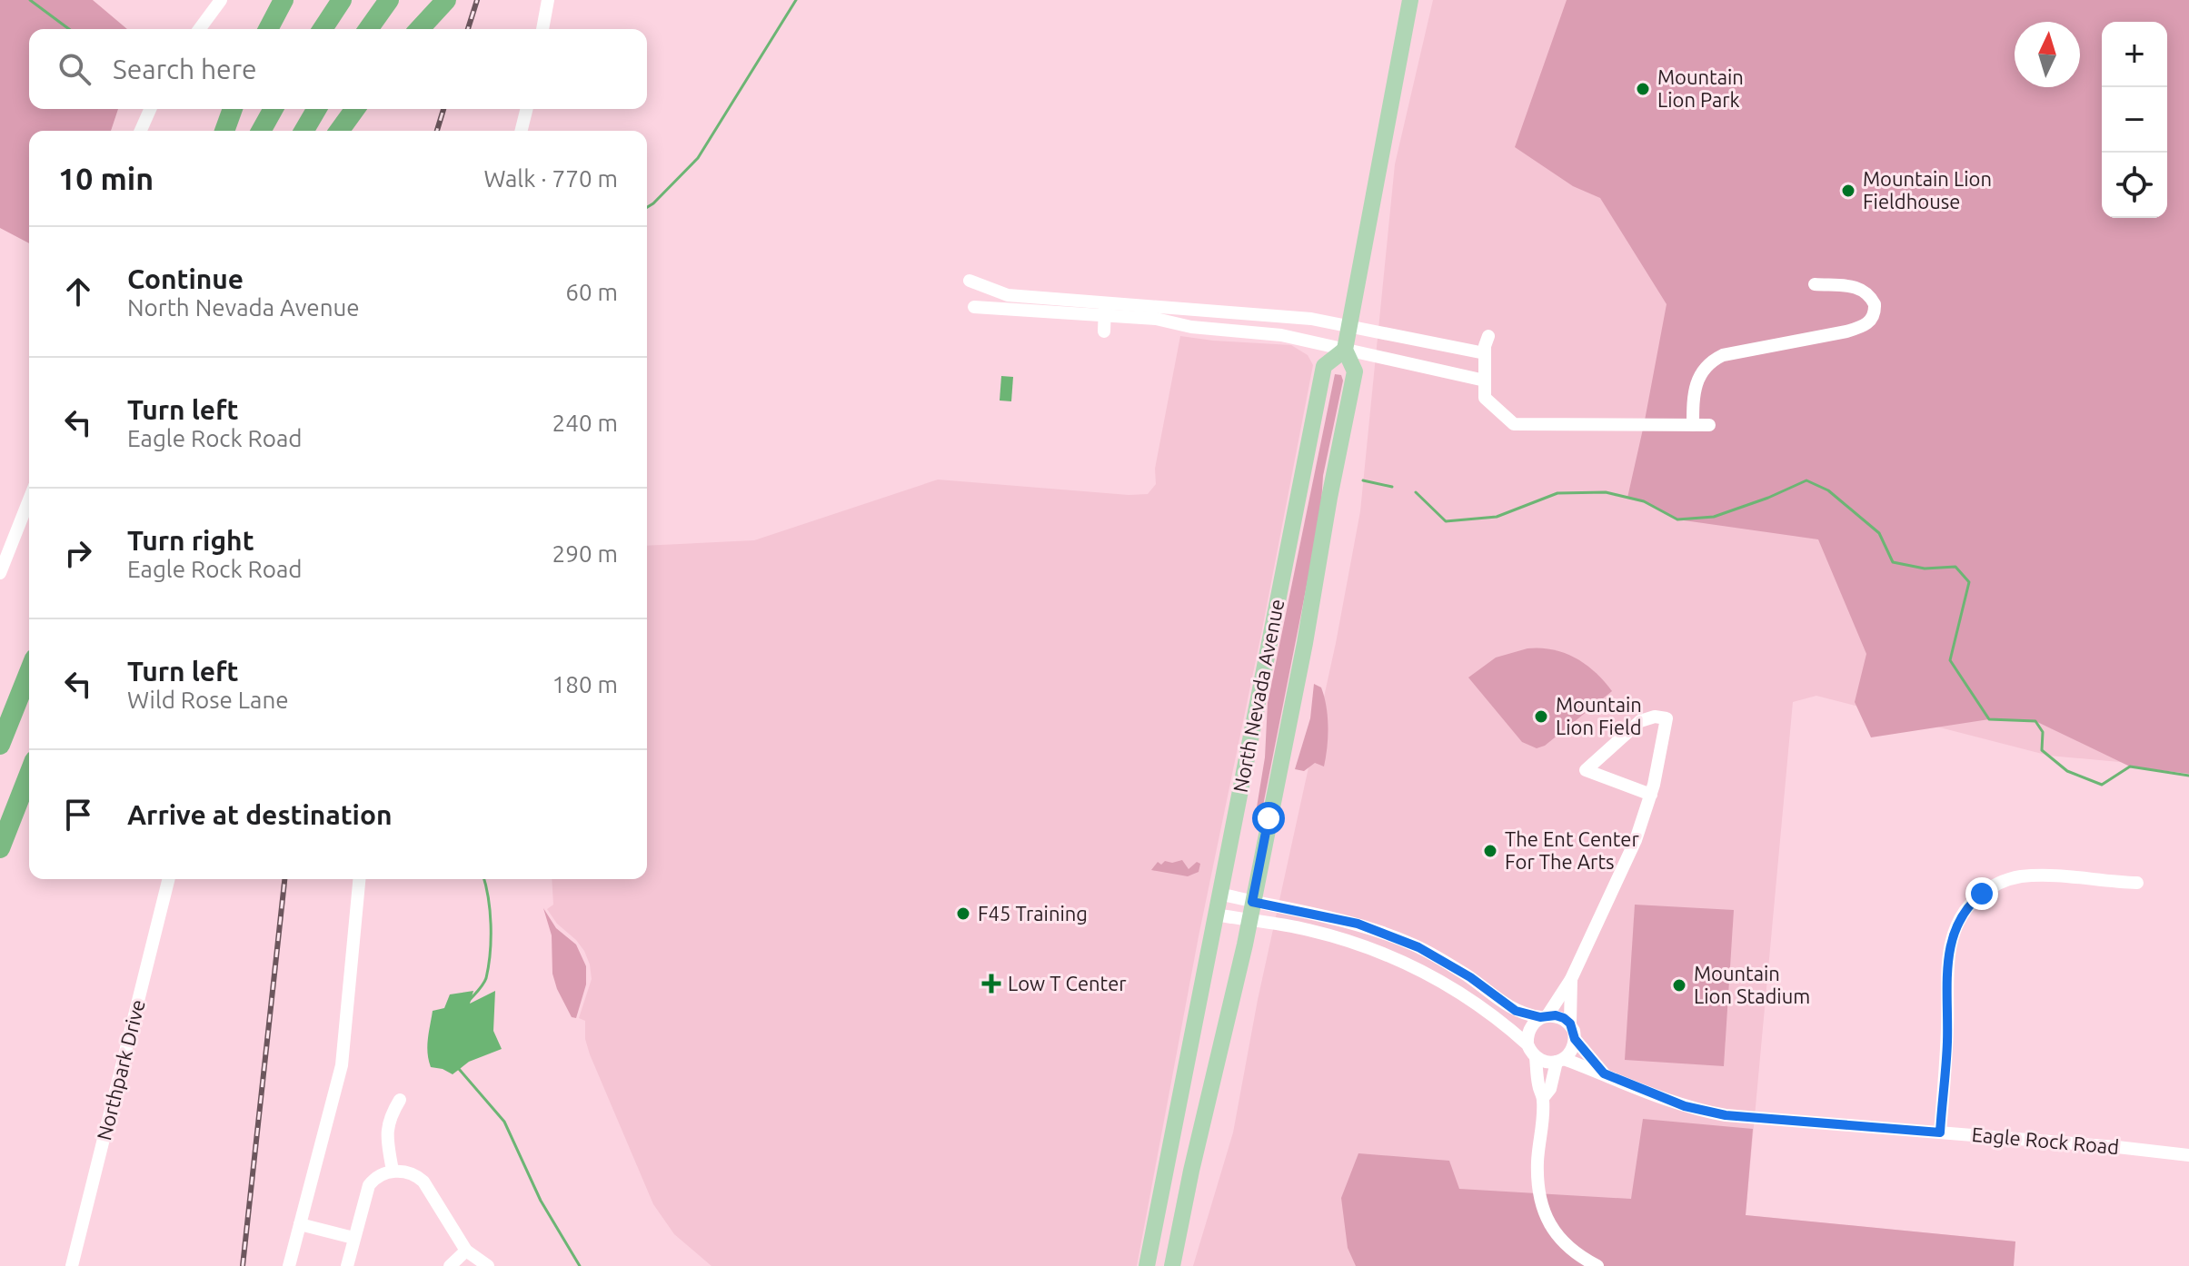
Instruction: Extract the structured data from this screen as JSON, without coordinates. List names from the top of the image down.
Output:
{
  "streets": {
    "main road": ["North Nevada Avenue"],
    "street": ["Northpark Drive", "Eagle Rock Road"]
  },
  "places": {
    "other": [
      "Mountain Lion Park",
      "Mountain Lion Fieldhouse",
      "Mountain Lion Field",
      "The Ent Center For The Arts",
      "F45 Training",
      "Mountain Lion Stadium"
    ],
    "health": ["Low T Center"]
  },
  "north": "top",
  "page": {
    "map_buttons": ["+", "−"],
    "search": "Search here",
    "heading": ["10 min", "Walk · 770 m"],
    "list": [
      ["Continue", "North Nevada Avenue", "60 m"],
      ["Turn left", "Eagle Rock Road", "240 m"],
      ["Turn right", "Eagle Rock Road", "290 m"],
      ["Turn left", "Wild Rose Lane", "180 m"],
      "Arrive at destination"
    ]
  }
}
